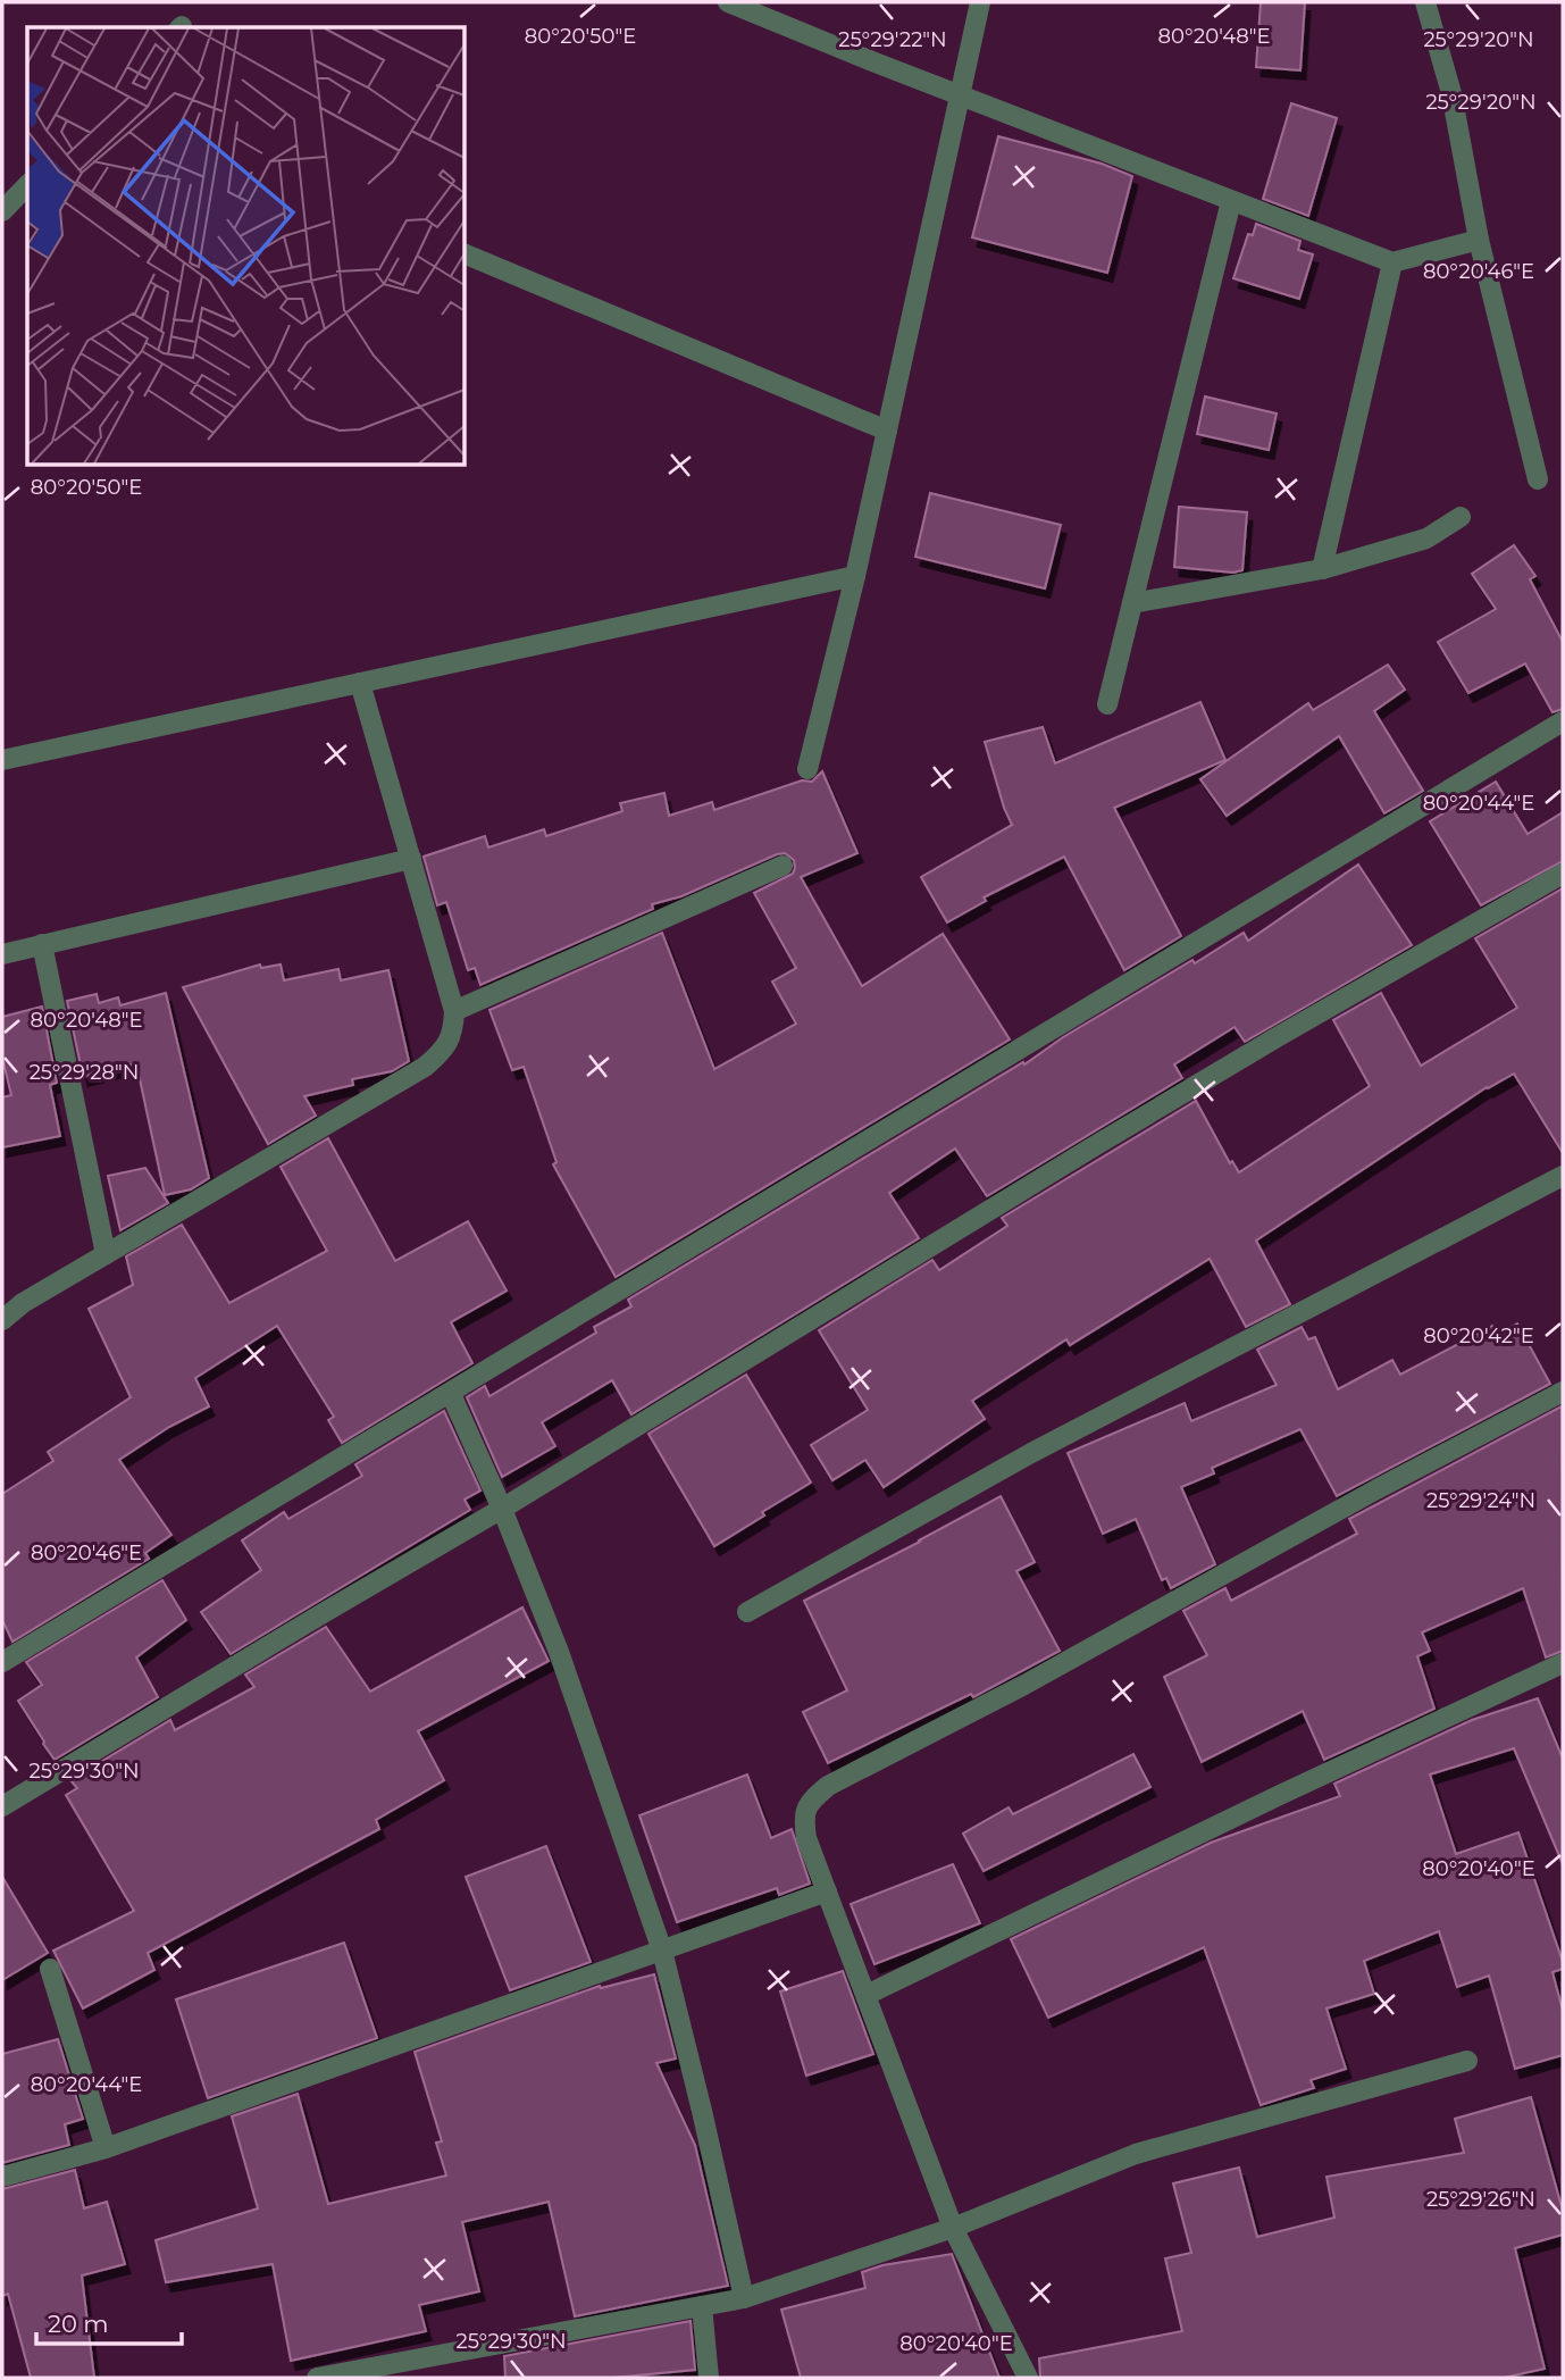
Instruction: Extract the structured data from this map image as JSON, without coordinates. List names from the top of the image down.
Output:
{
  "scale_bar": "20 m",
  "coordinates": [
    "80°20'50\"E",
    "80°20'48\"E",
    "25°29'20\"N",
    "25°29'22\"N",
    "80°20'46\"E",
    "80°20'44\"E",
    "25°29'28\"N",
    "80°20'42\"E",
    "25°29'24\"N",
    "25°29'30\"N",
    "80°20'40\"E",
    "25°29'26\"N"
  ]
}
